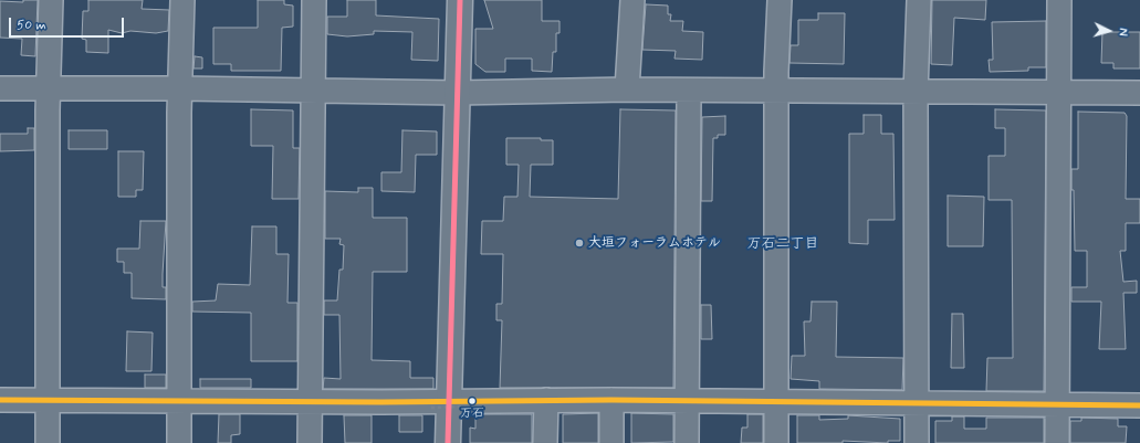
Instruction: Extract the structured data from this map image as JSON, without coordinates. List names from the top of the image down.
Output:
{
  "districts": ["万石二丁目"],
  "places": ["大垣フォーラムホテル", "万石"],
  "scale_bar": "50 m",
  "north": "right"
}
